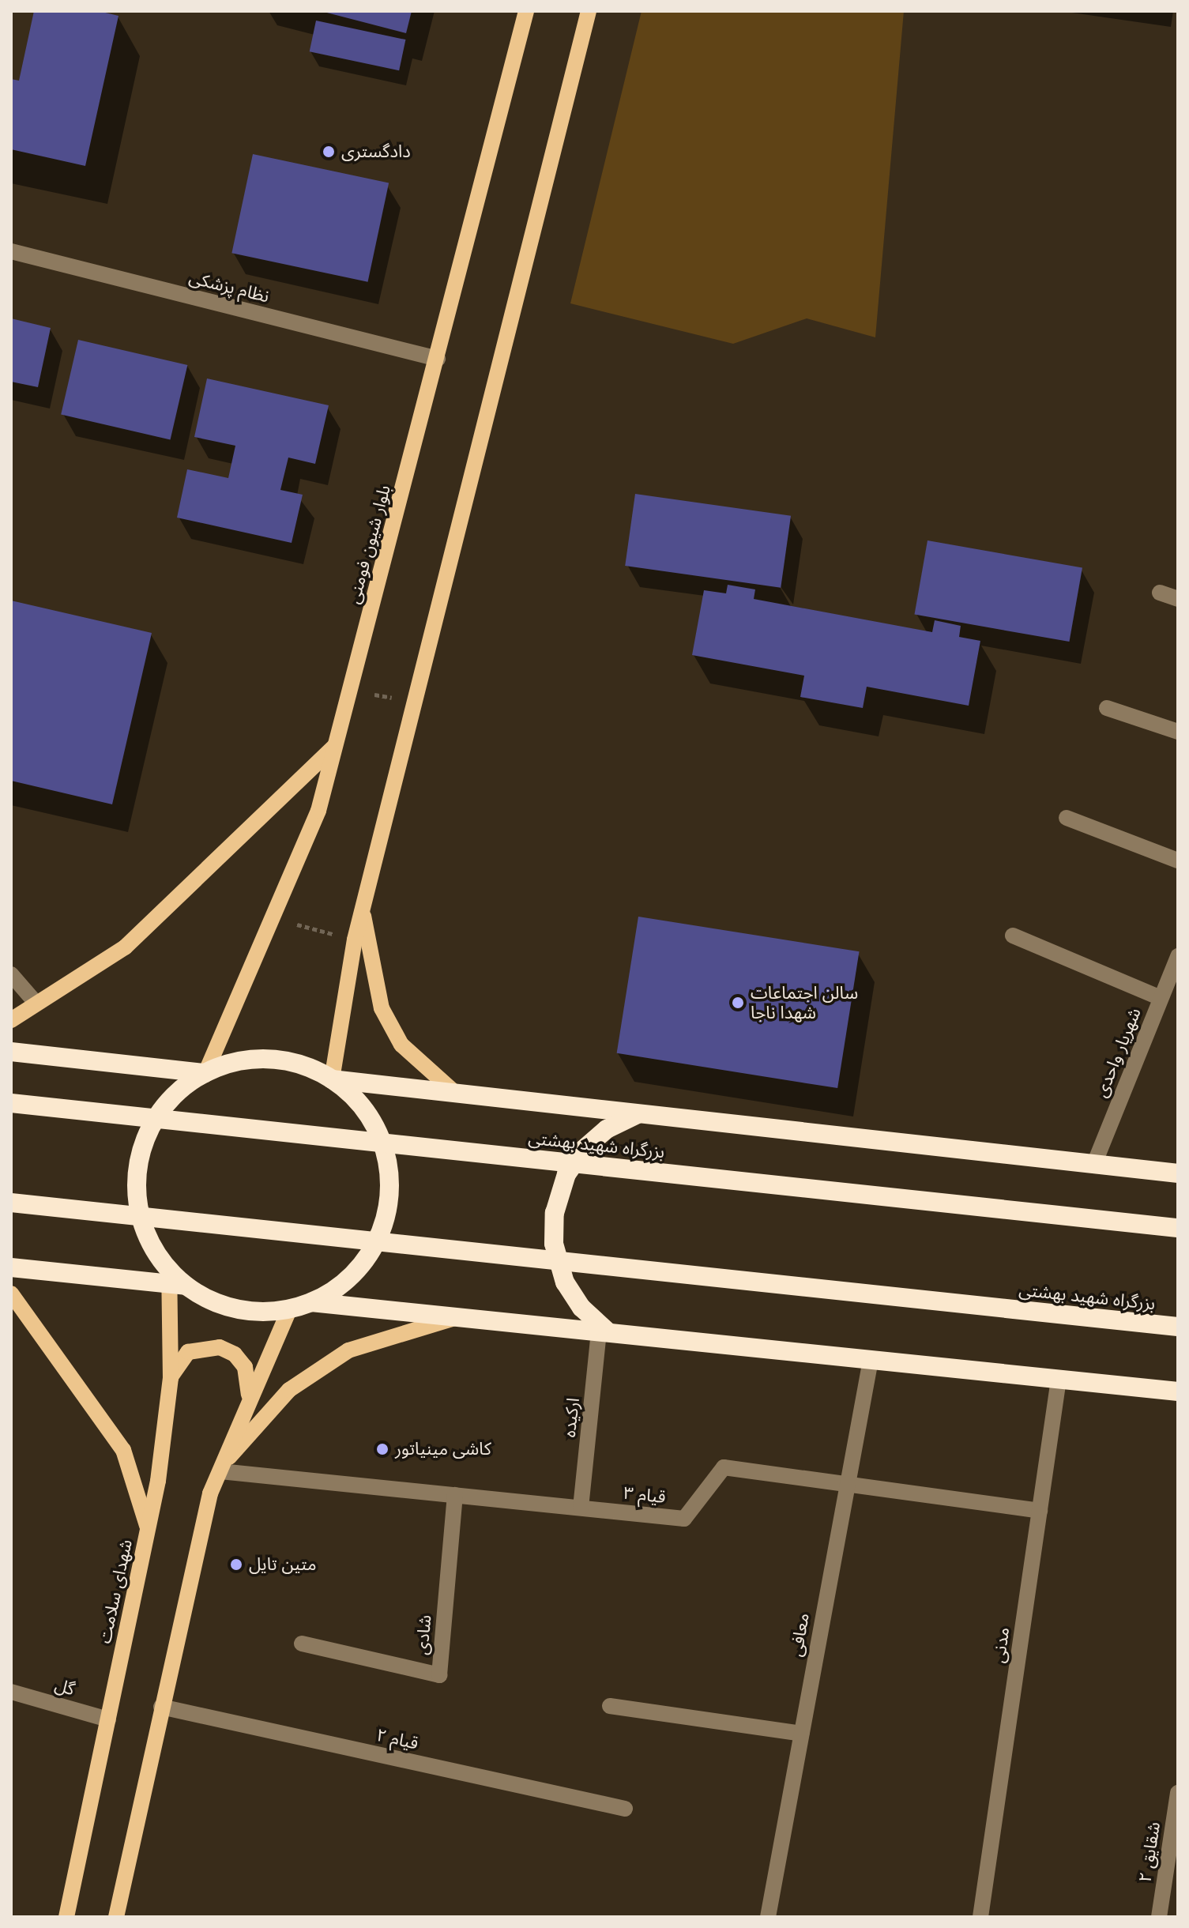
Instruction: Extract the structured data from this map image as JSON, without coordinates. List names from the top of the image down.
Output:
{
  "streets": {
    "highway": ["بزرگراه شهید بهشتی"],
    "main road": ["بلوار شیون فومنی", "شهدای سلامت"],
    "street": [
      "نظام پزشکی",
      "شهریار واحدی",
      "ارکیده",
      "قیام ۳",
      "شادی",
      "معافی",
      "مدنی",
      "گل",
      "قیام ۲",
      "شقایق ۲"
    ]
  },
  "crossings": [
    ["نظام پزشکی", "بلوار شیون فومنی"],
    ["ارکیده", "قیام ۳"],
    ["قیام ۳", "شادی"],
    ["قیام ۳", "معافی"],
    ["قیام ۳", "مدنی"],
    ["شهدای سلامت", "گل"]
  ],
  "places": [
    "دادگستری",
    "سالن اجتماعات شهدا ناجا",
    "کاشی مینیاتور",
    "متین تایل"
  ]
}
